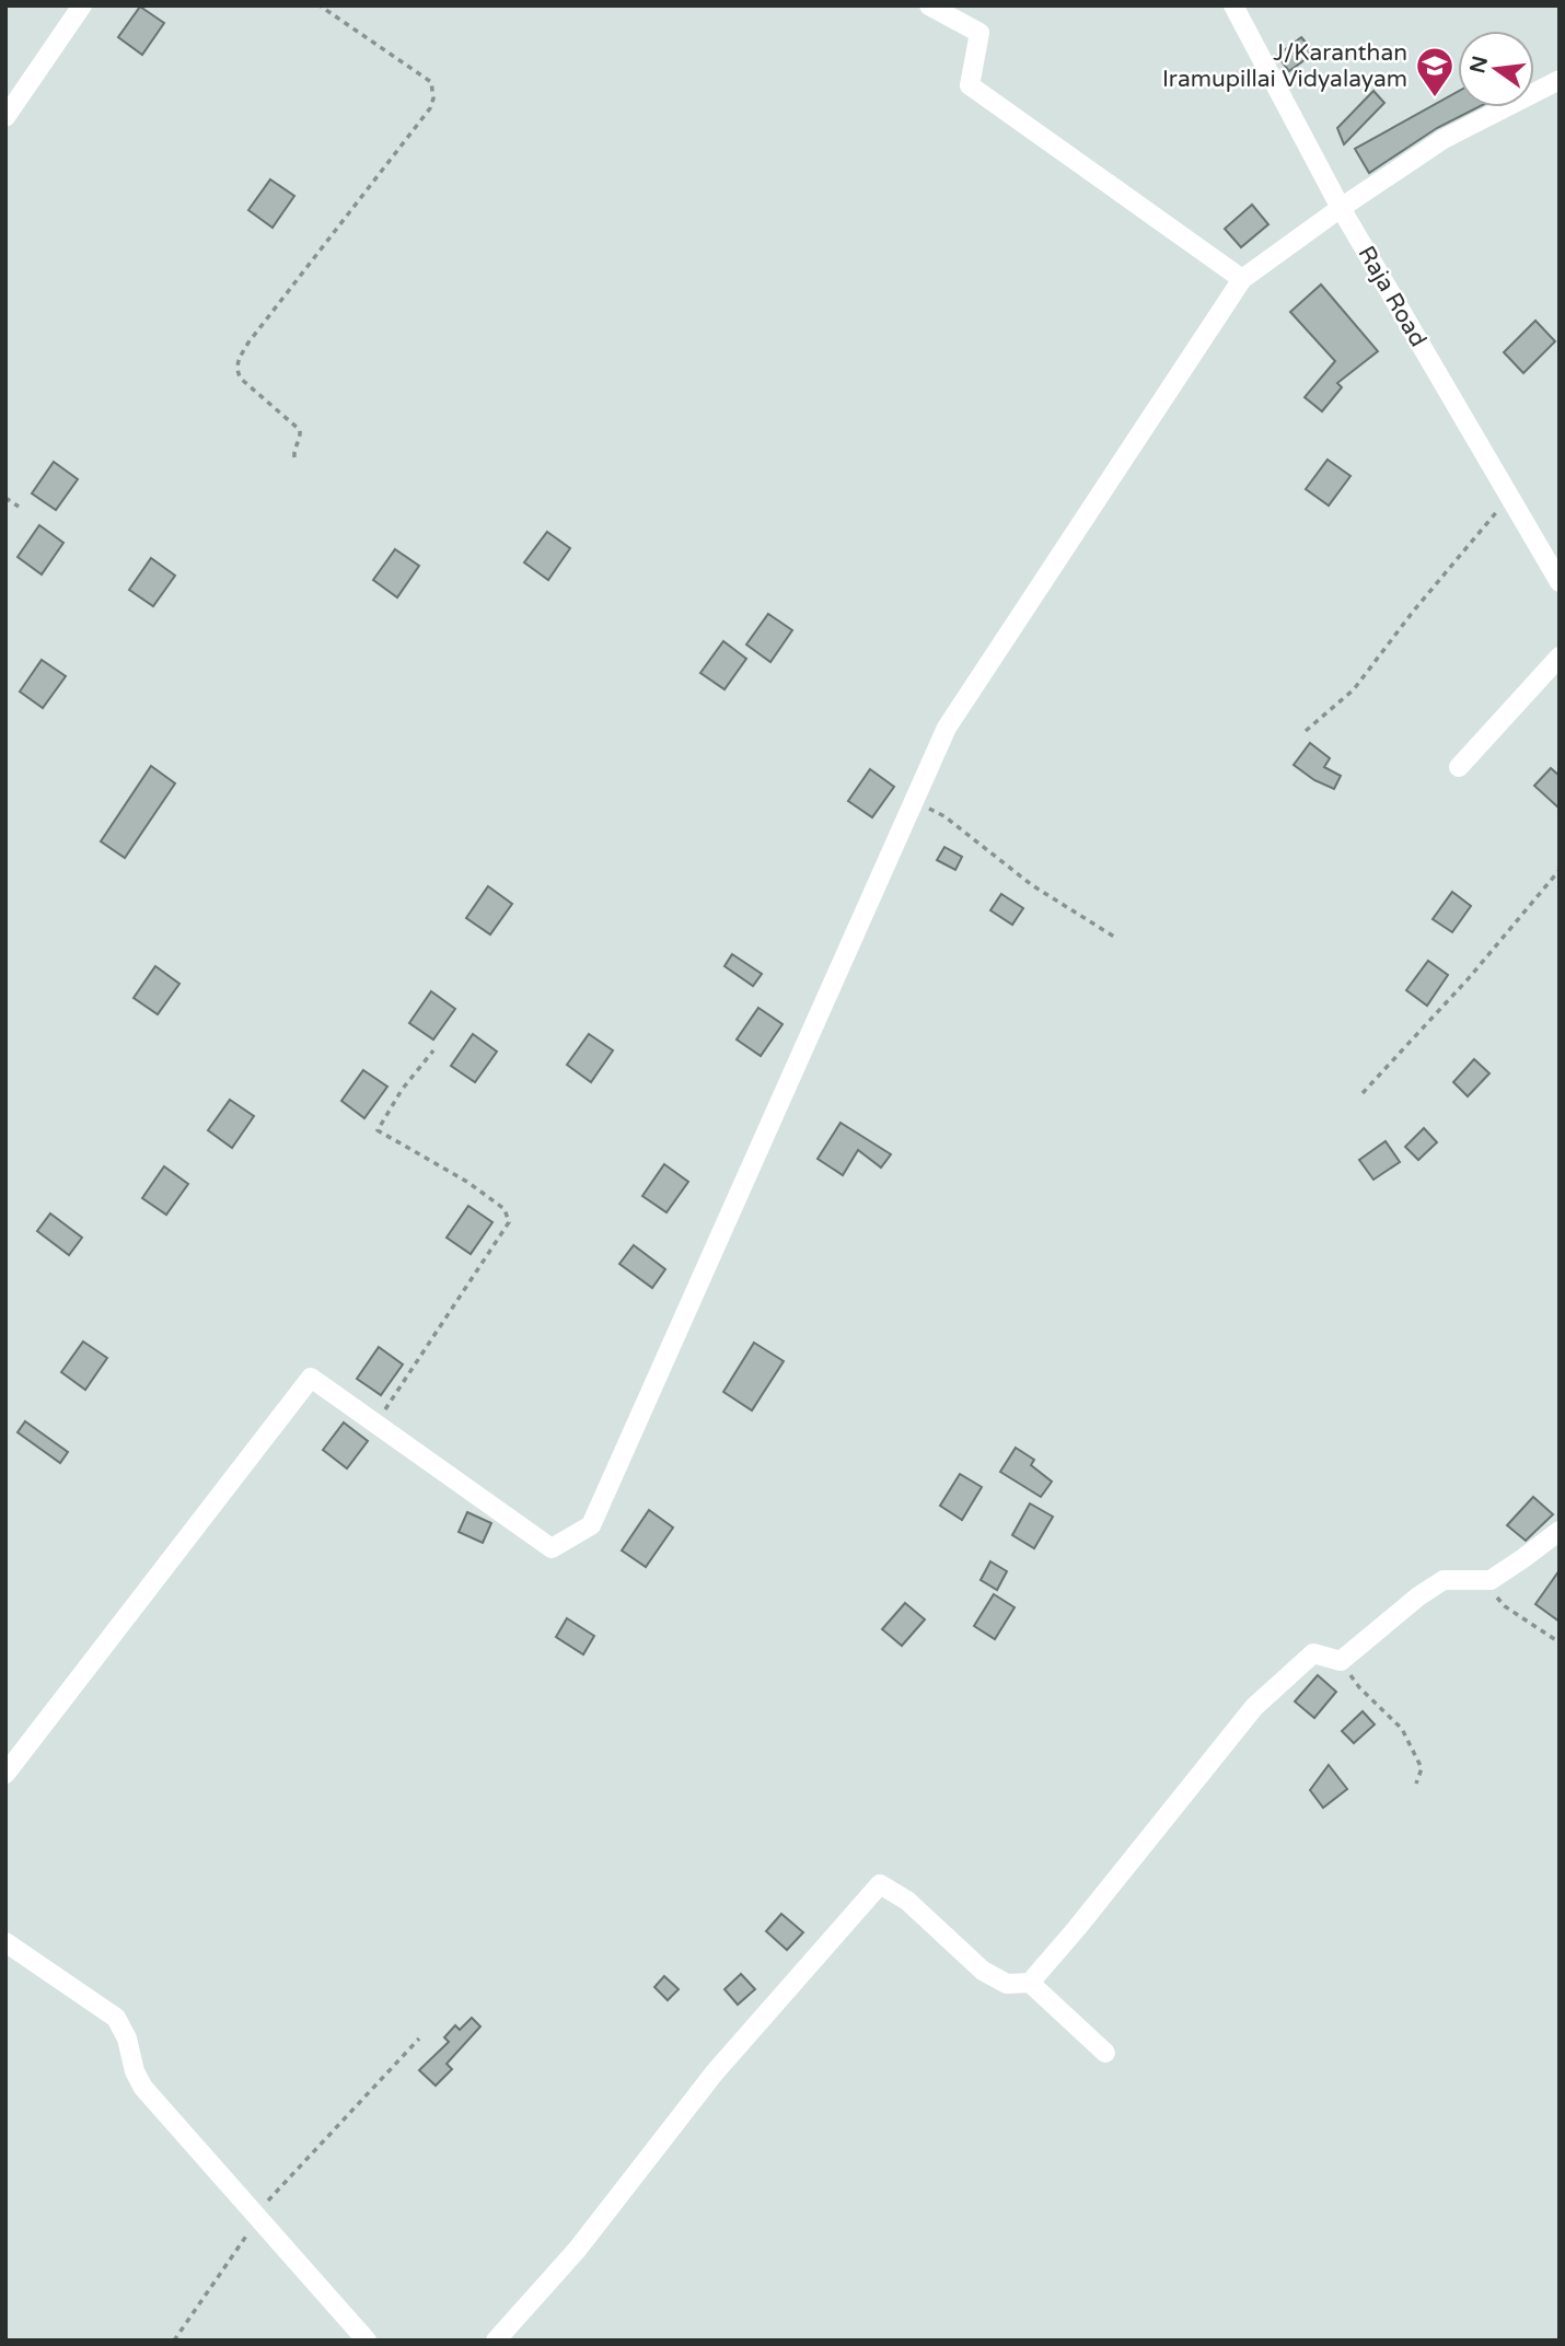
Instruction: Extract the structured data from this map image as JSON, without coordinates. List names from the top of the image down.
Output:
{
  "streets": {
    "street": ["Raja Road"]
  },
  "places": {
    "school or university": ["J/Karanthan Iramupillai Vidyalayam"]
  },
  "north": "left"
}
